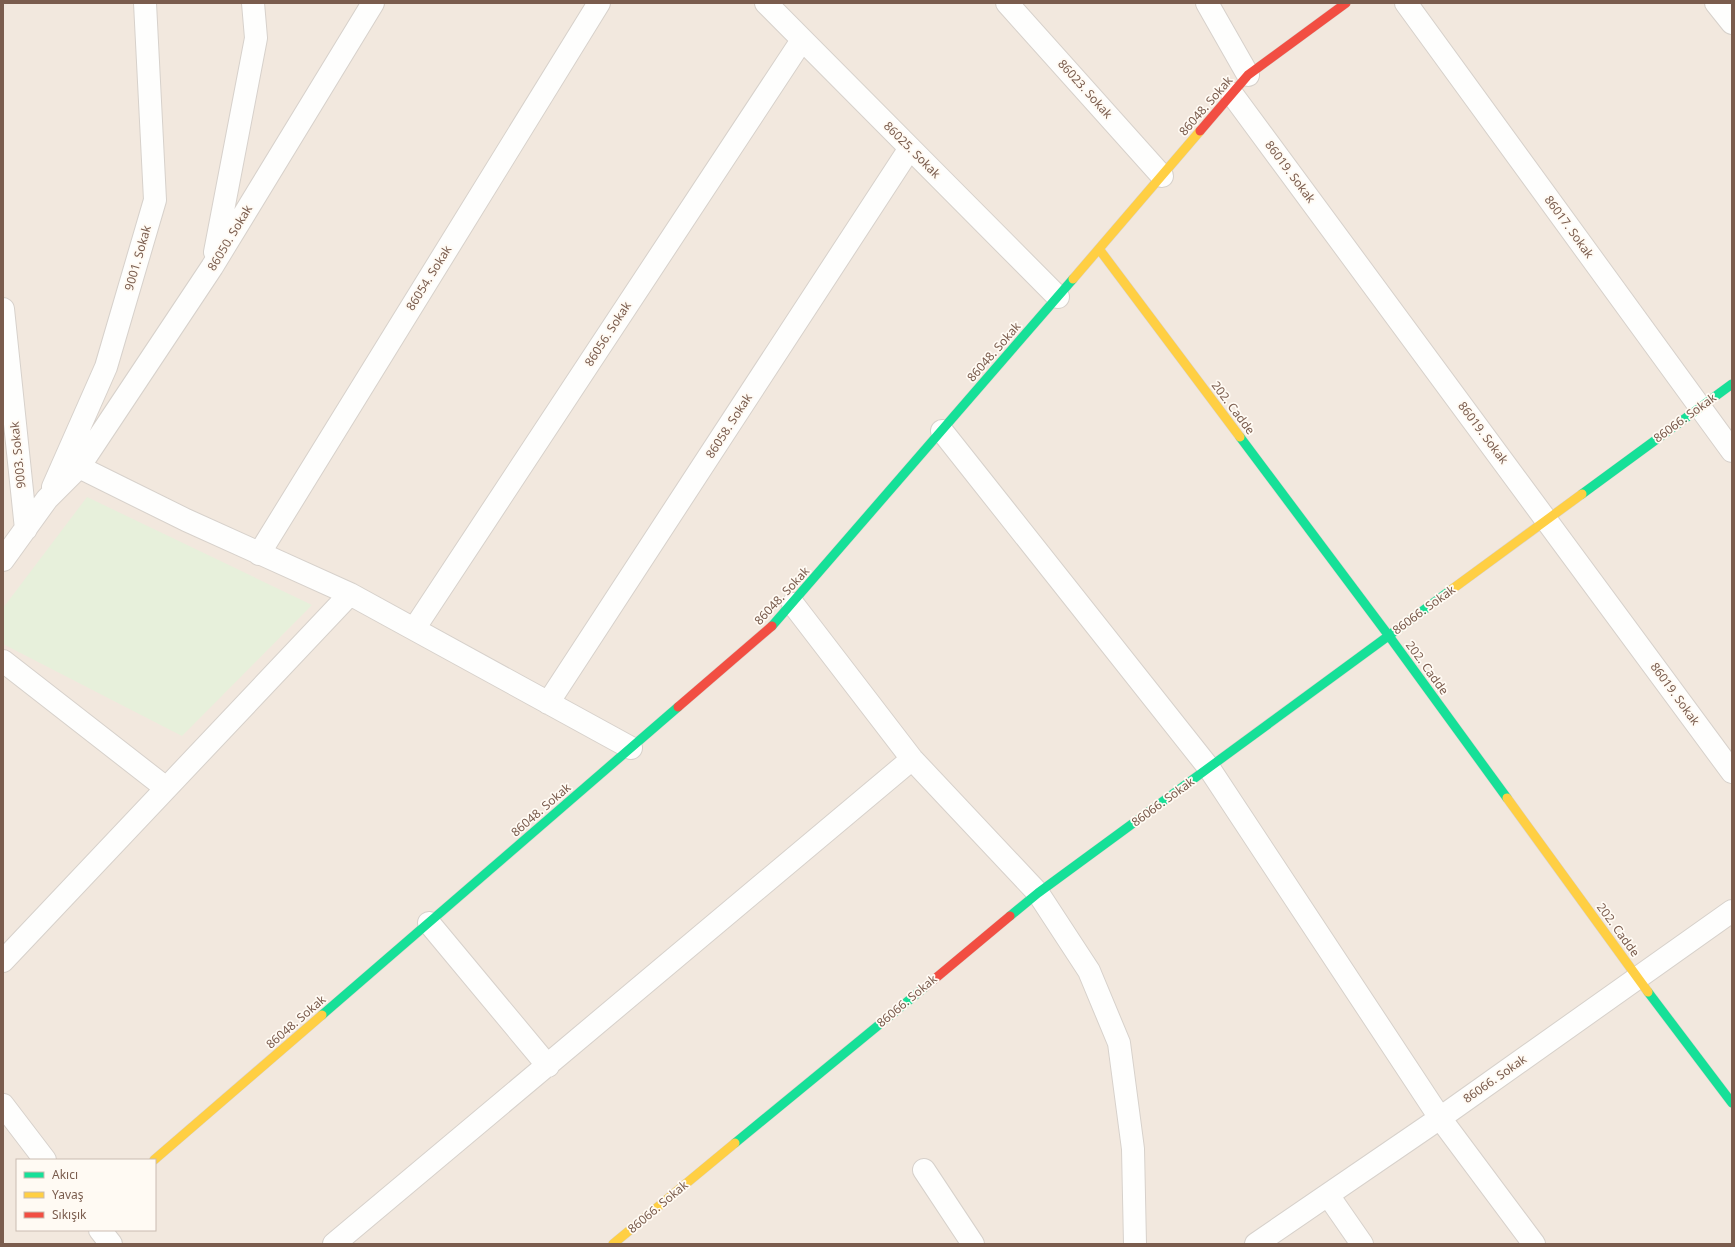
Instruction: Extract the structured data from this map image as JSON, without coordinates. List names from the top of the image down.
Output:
{
  "streets": {
    "street": [
      "86023. Sokak",
      "86048. Sokak",
      "86025. Sokak",
      "86019. Sokak",
      "86017. Sokak",
      "86050. Sokak",
      "9001. Sokak",
      "86054. Sokak",
      "86056. Sokak",
      "202. Cadde",
      "86066. Sokak",
      "86058. Sokak",
      "9003. Sokak"
    ]
  },
  "crossings": [
    ["86023. Sokak", "86048. Sokak"],
    ["86048. Sokak", "86025. Sokak"],
    ["86048. Sokak", "86019. Sokak"],
    ["86048. Sokak", "202. Cadde"],
    ["86025. Sokak", "86056. Sokak"],
    ["86025. Sokak", "86058. Sokak"],
    ["86019. Sokak", "86066. Sokak"],
    ["86017. Sokak", "86066. Sokak"],
    ["86050. Sokak", "9001. Sokak"],
    ["202. Cadde", "86066. Sokak"]
  ],
  "legend": ["Akıcı", "Yavaş", "Sıkışık"]
}
